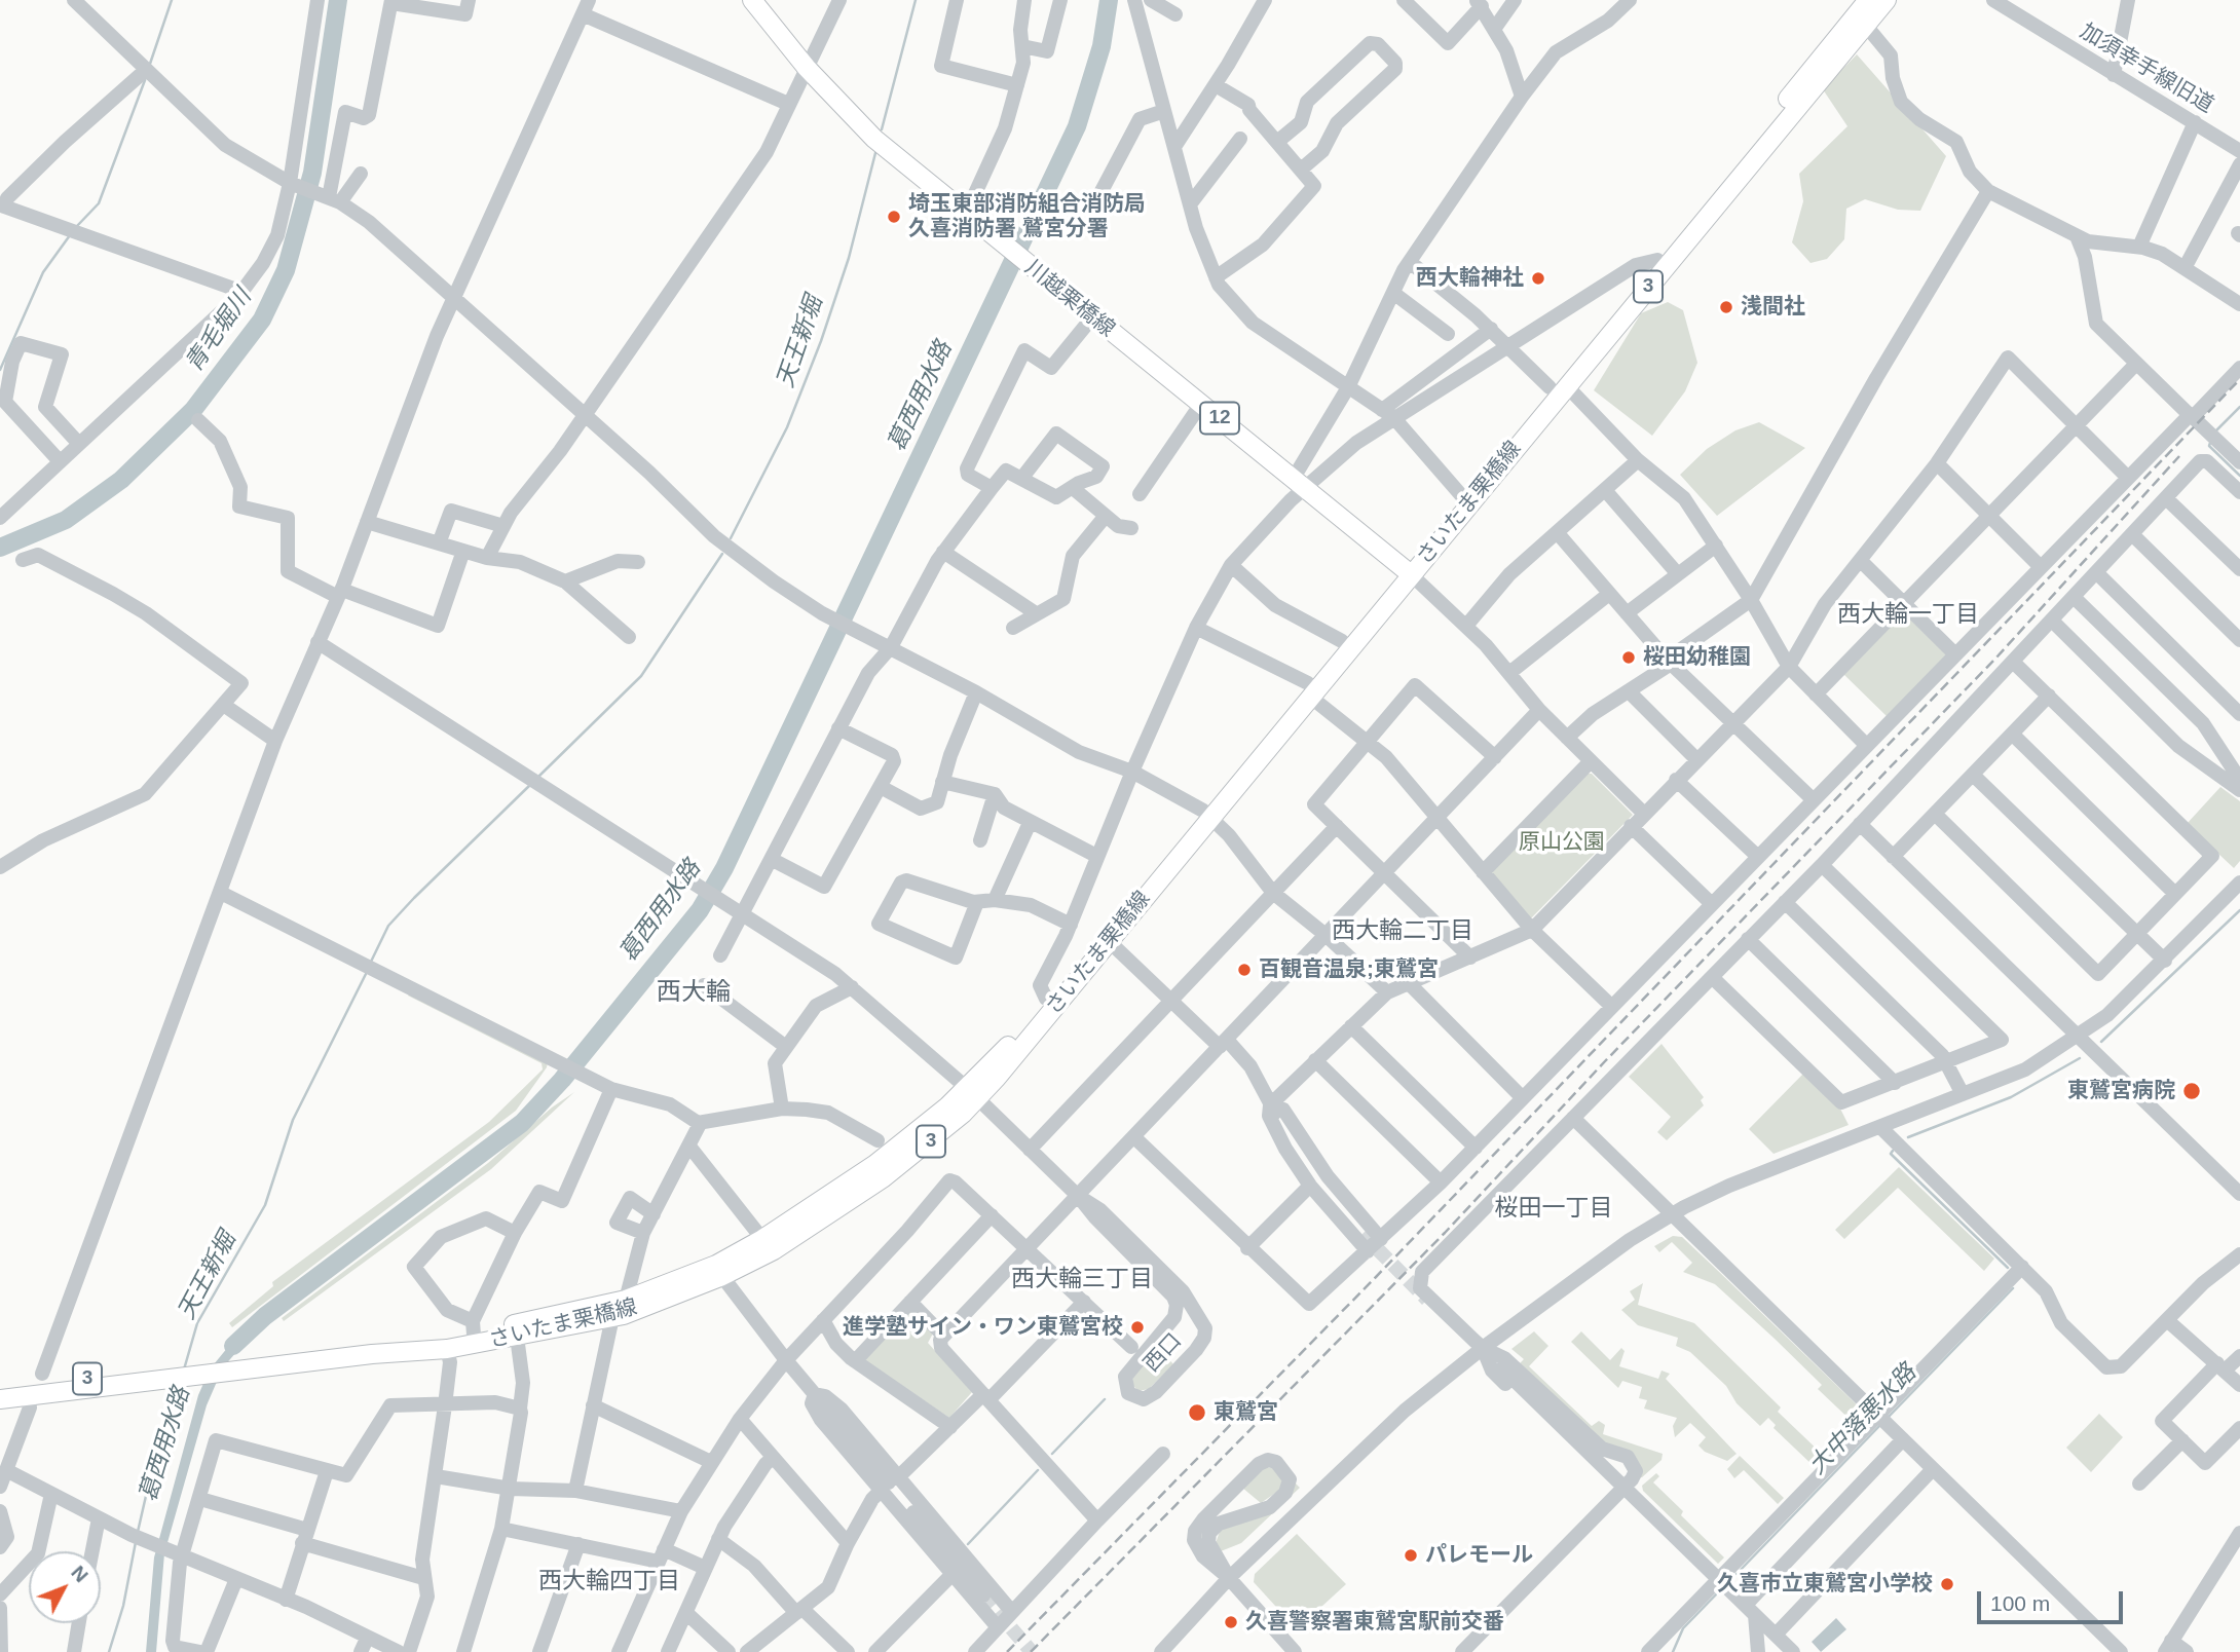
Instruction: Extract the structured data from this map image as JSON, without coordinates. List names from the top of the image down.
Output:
{
  "streets": {
    "main road": [
      "3",
      "川越栗橋線",
      "12",
      "さいたま栗橋線"
    ],
    "street": ["加須幸手線旧道", "西口"]
  },
  "crossings": [
    ["川越栗橋線", "さいたま栗橋線"]
  ],
  "districts": [
    "西大輪一丁目",
    "西大輪二丁目",
    "西大輪",
    "桜田一丁目",
    "西大輪三丁目",
    "西大輪四丁目"
  ],
  "water": [
    "青毛堀川",
    "天王新堀",
    "葛西用水路",
    "大中落悪水路"
  ],
  "parks": ["原山公園"],
  "places": [
    "埼玉東部消防組合消防局 久喜消防署 鷲宮分署",
    "西大輪神社",
    "浅間社",
    "桜田幼稚園",
    "百観音温泉;東鷲宮",
    "東鷲宮病院",
    "進学塾サイン・ワン東鷲宮校",
    "東鷲宮",
    "パレモール",
    "久喜市立東鷲宮小学校",
    "久喜警察署東鷲宮駅前交番"
  ],
  "scale_bar": "100 m",
  "north": "top right"
}
